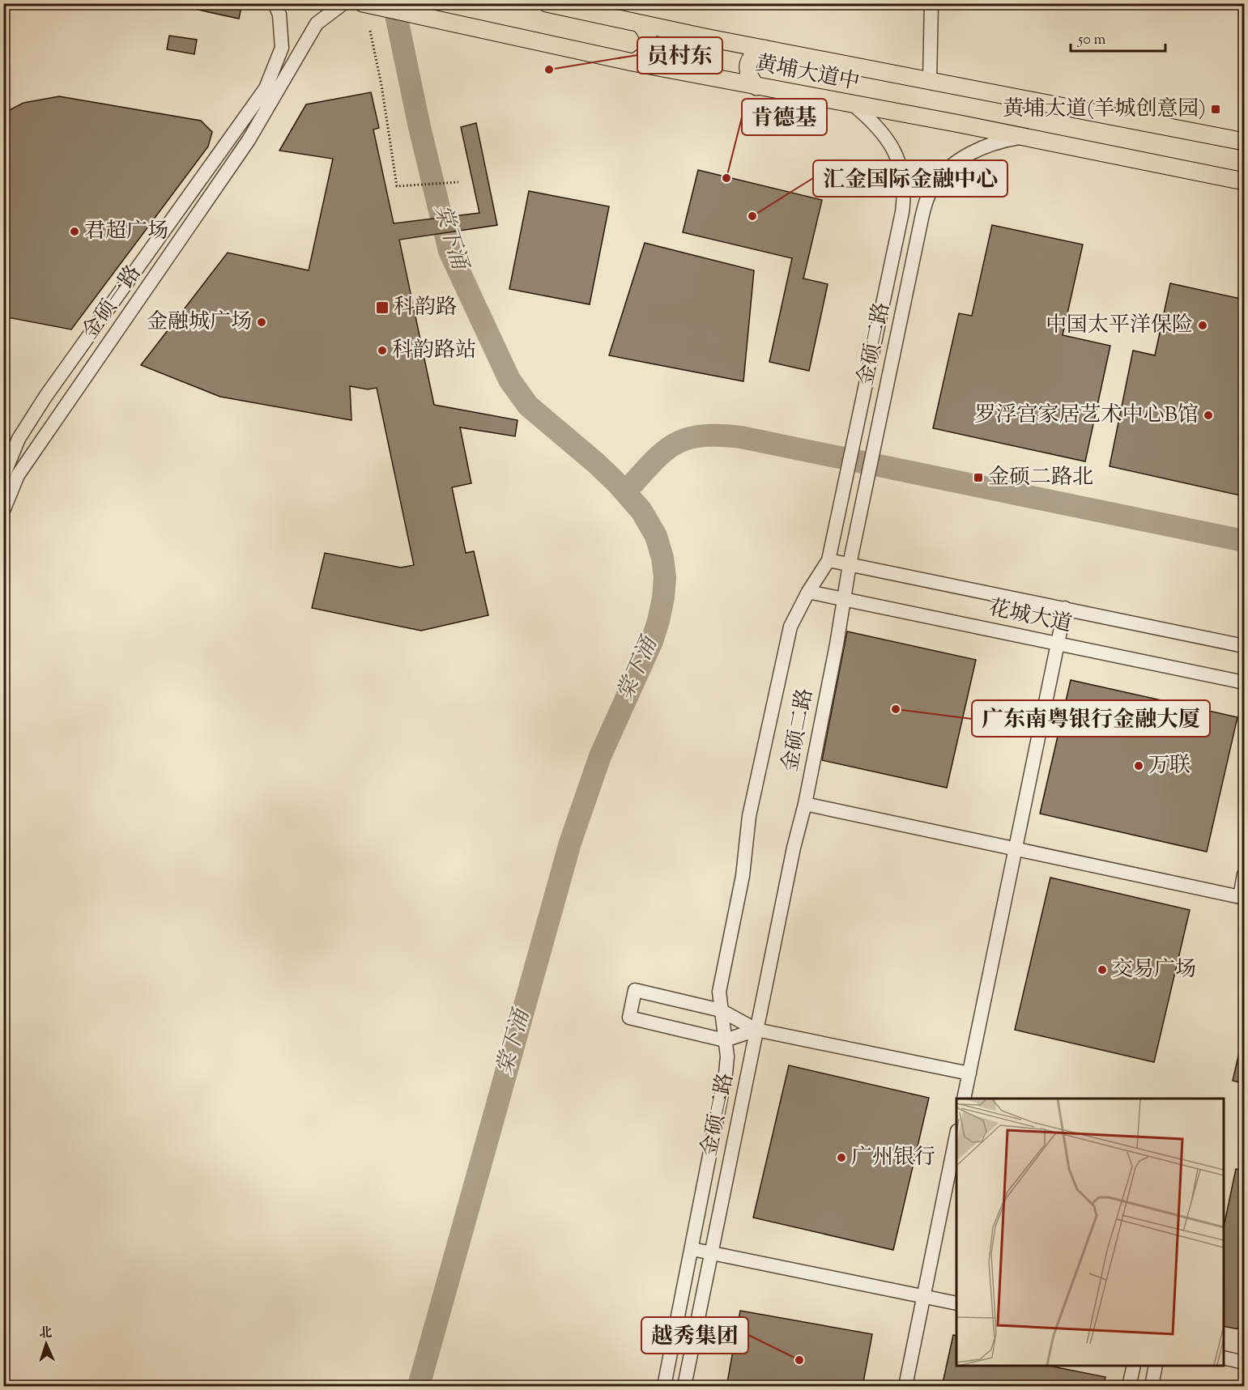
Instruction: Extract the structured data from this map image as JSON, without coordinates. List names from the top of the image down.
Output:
{
  "streets": {
    "main road": ["黄埔大道中"],
    "street": ["金硕一路", "金硕二路", "花城大道"]
  },
  "crossings": [
    ["黄埔大道中", "金硕二路"],
    ["金硕二路", "花城大道"]
  ],
  "water": ["棠下涌"],
  "places": {
    "other": [
      "员村东",
      "肯德基",
      "汇金国际金融中心",
      "君超广场",
      "金融城广场",
      "中国太平洋保险",
      "科韵路站",
      "罗浮宫家居艺术中心B馆",
      "广东南粤银行金融大厦",
      "万联",
      "交易广场",
      "广州银行",
      "越秀集团"
    ],
    "transit": ["黄埔大道(羊城创意园)", "科韵路", "金硕二路北"]
  },
  "scale_bar": "50 m",
  "north": "top"
}
